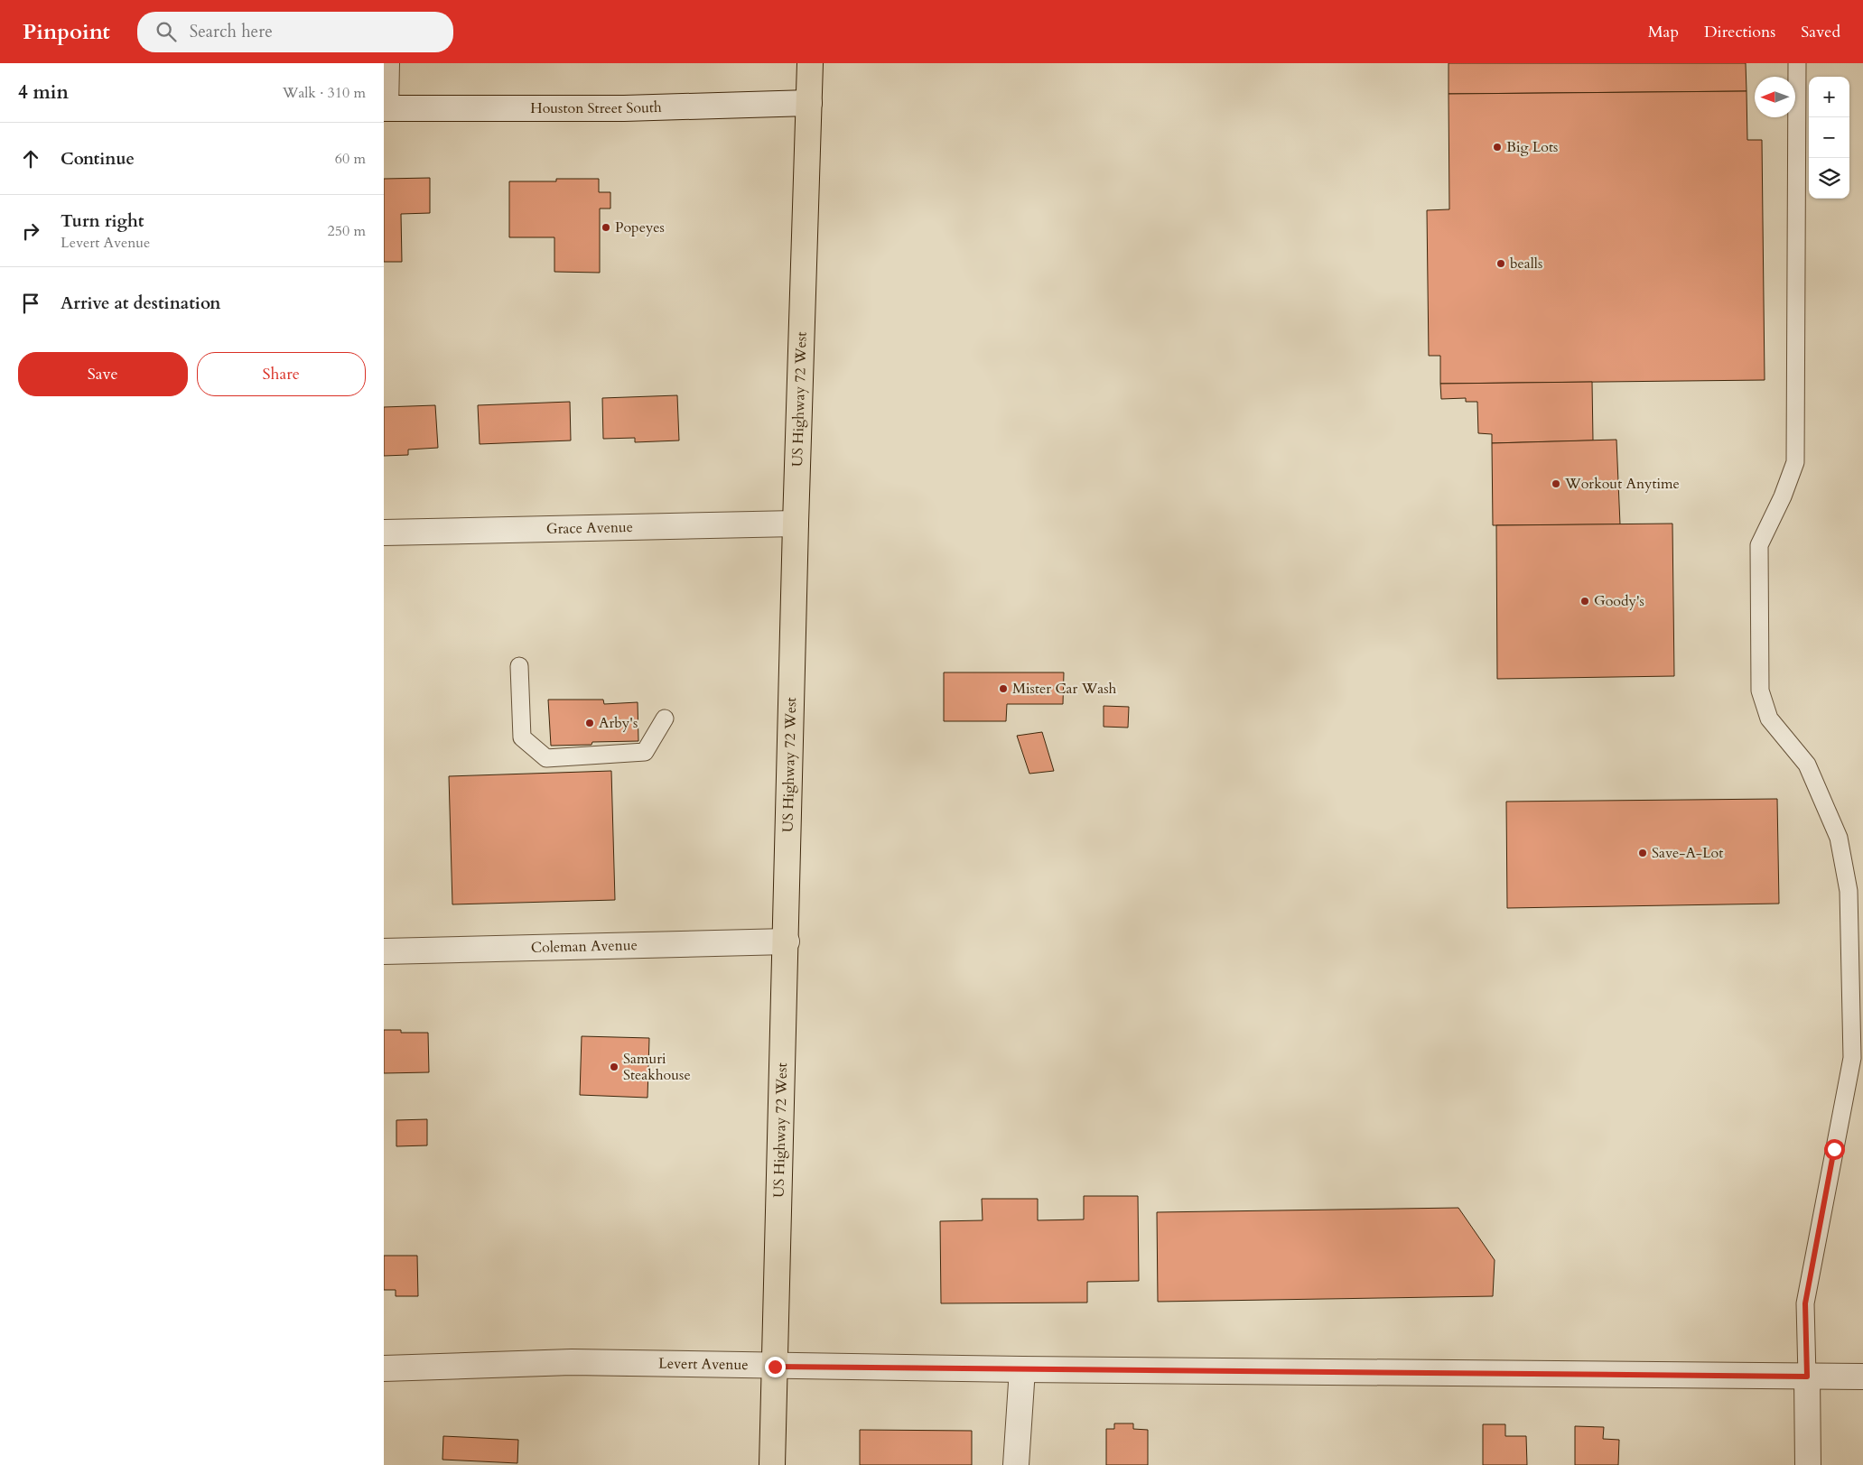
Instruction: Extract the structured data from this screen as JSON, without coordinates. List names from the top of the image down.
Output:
{
  "streets": {
    "highway": ["US Highway 72 West"],
    "street": [
      "Houston Street South",
      "Grace Avenue",
      "Coleman Avenue",
      "Levert Avenue"
    ]
  },
  "crossings": [
    ["Houston Street South", "US Highway 72 West"],
    ["US Highway 72 West", "Grace Avenue"],
    ["US Highway 72 West", "Coleman Avenue"],
    ["US Highway 72 West", "Levert Avenue"]
  ],
  "places": [
    "Big Lots",
    "Popeyes",
    "bealls",
    "Workout Anytime",
    "Goody's",
    "Mister Car Wash",
    "Arby's",
    "Save-A-Lot",
    "Samuri Steakhouse"
  ],
  "north": "left",
  "page": {
    "header": "Pinpoint",
    "search": "Search here",
    "nav": ["Map", "Directions", "Saved"],
    "heading": ["4 min", "Walk · 310 m"],
    "map_buttons": ["+", "−"],
    "list": [
      ["Continue", "60 m"],
      ["Turn right", "Levert Avenue", "250 m"],
      "Arrive at destination"
    ],
    "buttons": ["Save", "Share"]
  }
}
